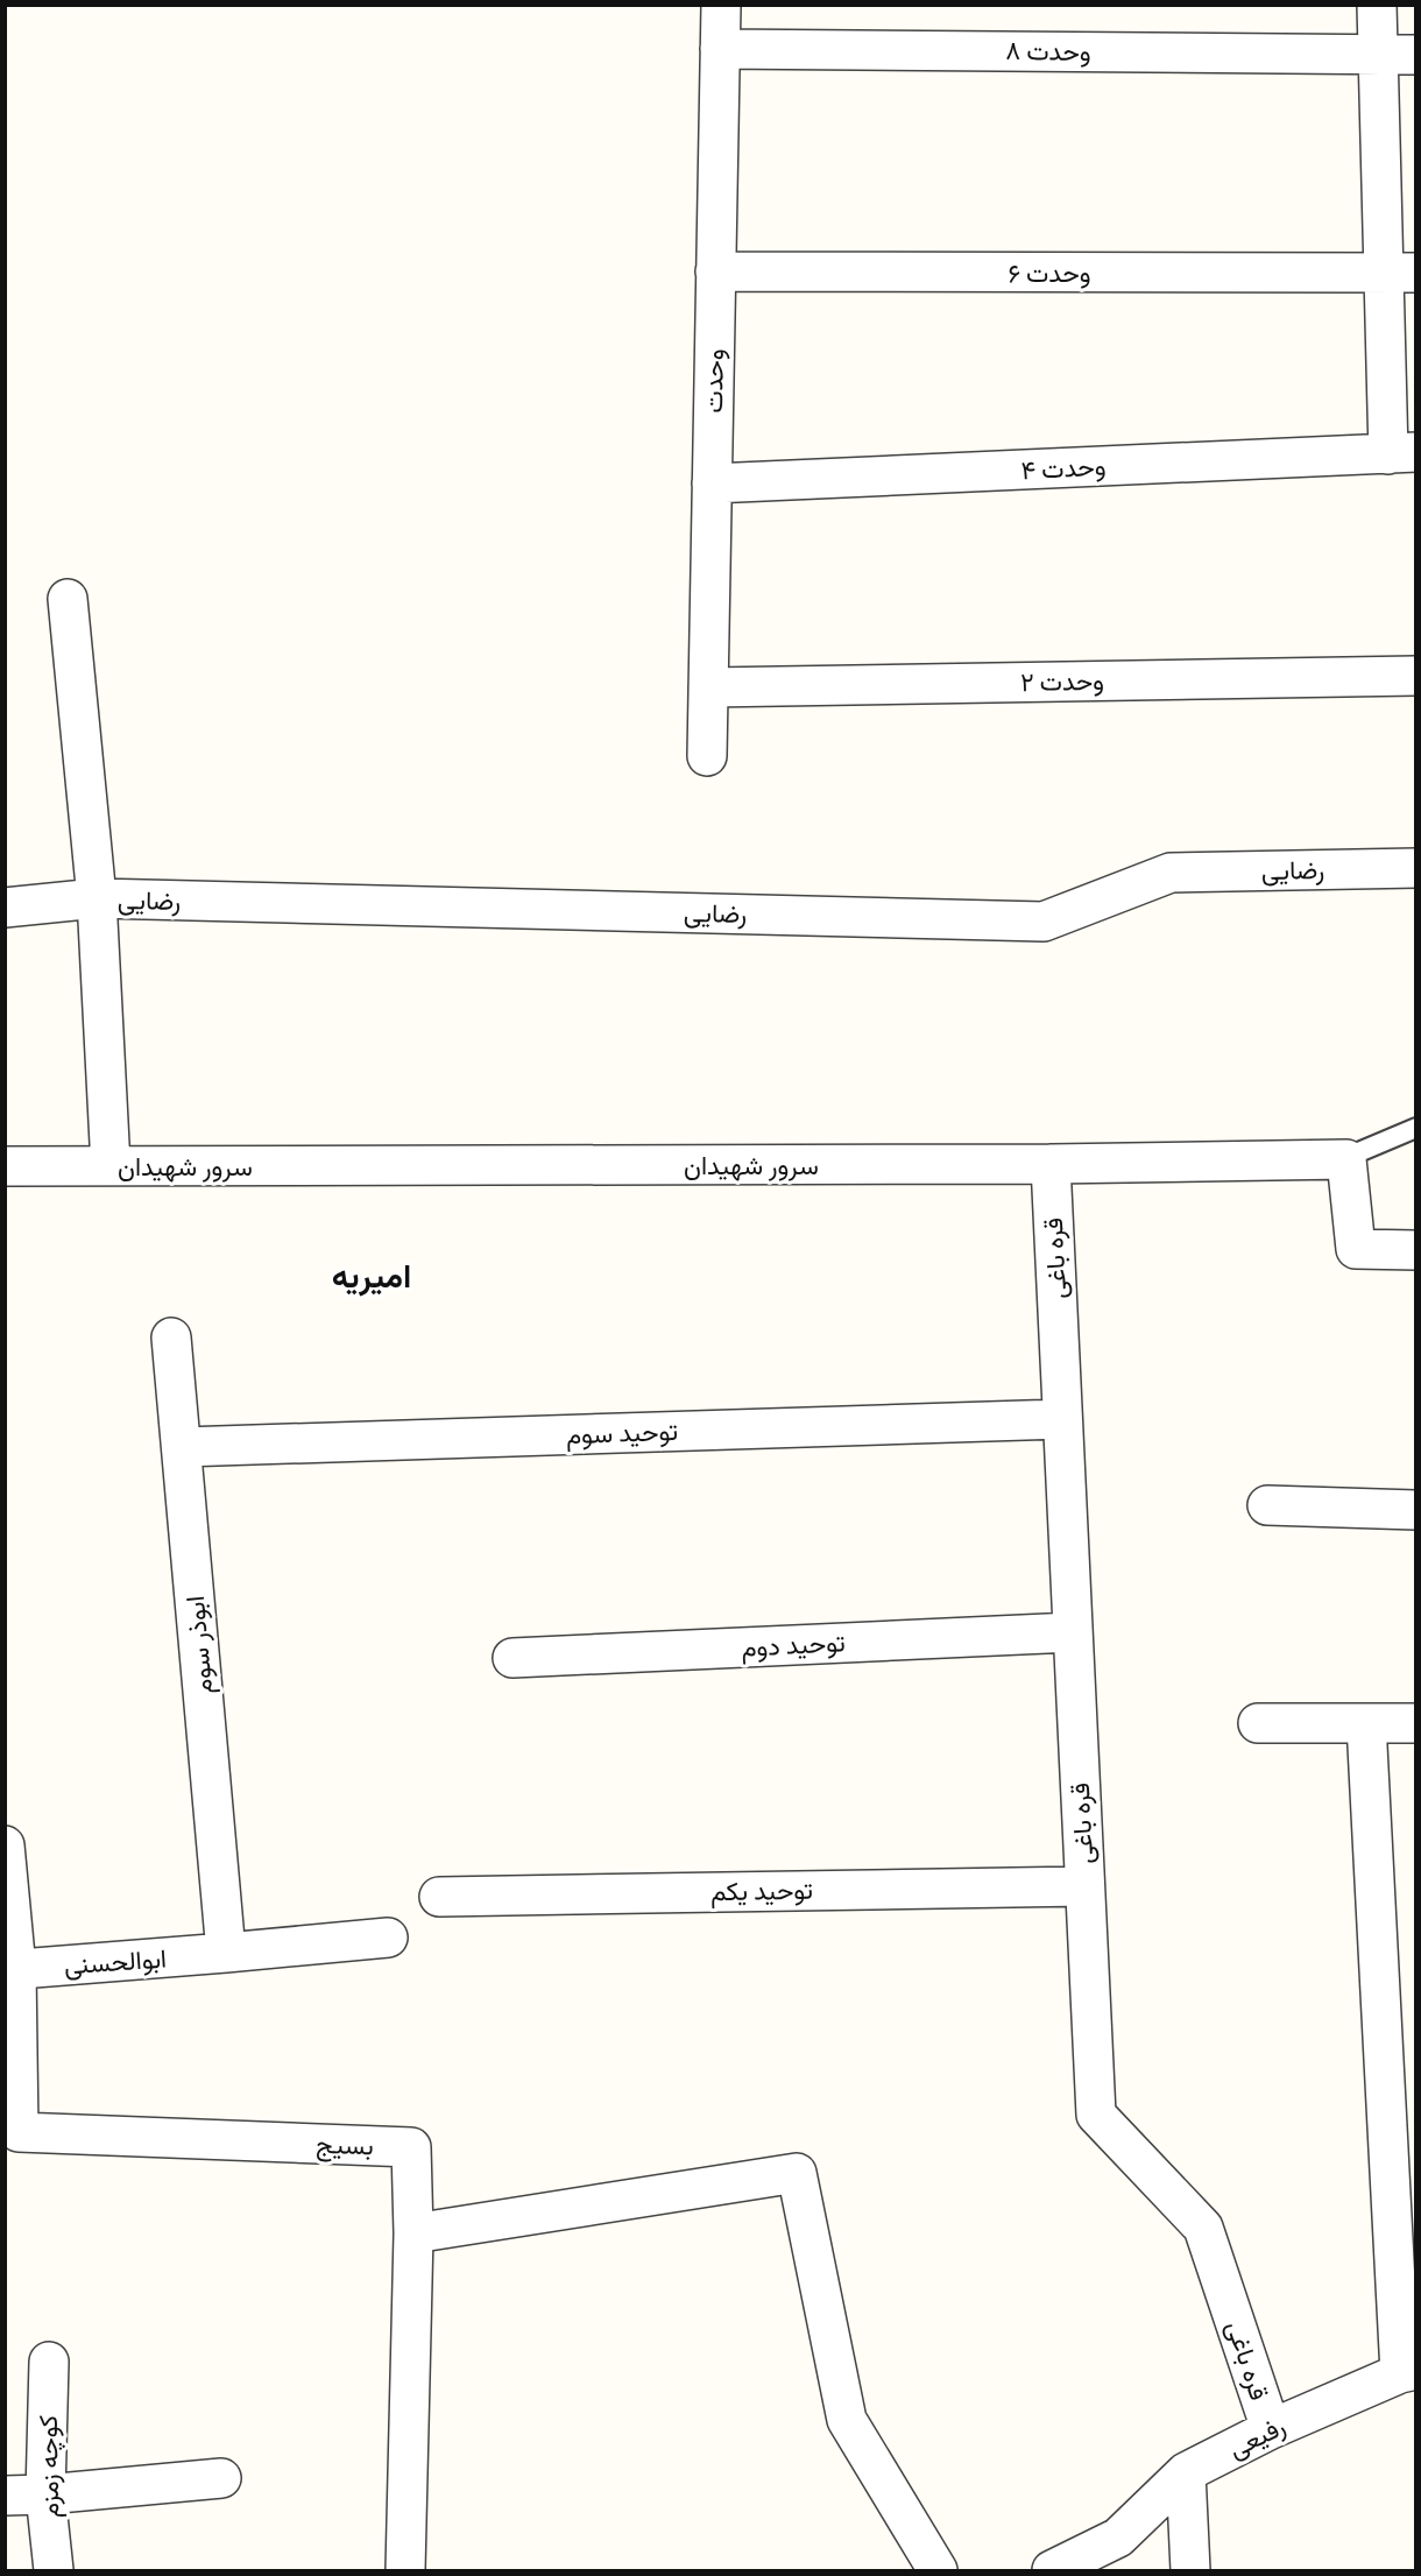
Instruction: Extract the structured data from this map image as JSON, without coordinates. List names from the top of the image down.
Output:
{
  "streets": {
    "street": [
      "وحدت ۸",
      "وحدت ۶",
      "وحدت",
      "وحدت ۴",
      "وحدت ۲",
      "رضایی",
      "سرور شهیدان",
      "قره باغی",
      "توحید سوم",
      "ابوذر سوم",
      "توحید دوم",
      "توحید یکم",
      "ابوالحسنی",
      "بسیج",
      "رفیعی",
      "کوچه زمزم"
    ]
  },
  "crossings": [
    ["وحدت ۸", "وحدت"],
    ["وحدت ۶", "وحدت"],
    ["وحدت", "وحدت ۴"],
    ["وحدت", "وحدت ۲"],
    ["سرور شهیدان", "قره باغی"],
    ["قره باغی", "توحید سوم"],
    ["قره باغی", "توحید دوم"],
    ["قره باغی", "توحید یکم"],
    ["قره باغی", "رفیعی"],
    ["توحید سوم", "ابوذر سوم"],
    ["ابوذر سوم", "ابوالحسنی"],
    ["ابوالحسنی", "بسیج"]
  ],
  "districts": ["امیریه"]
}
